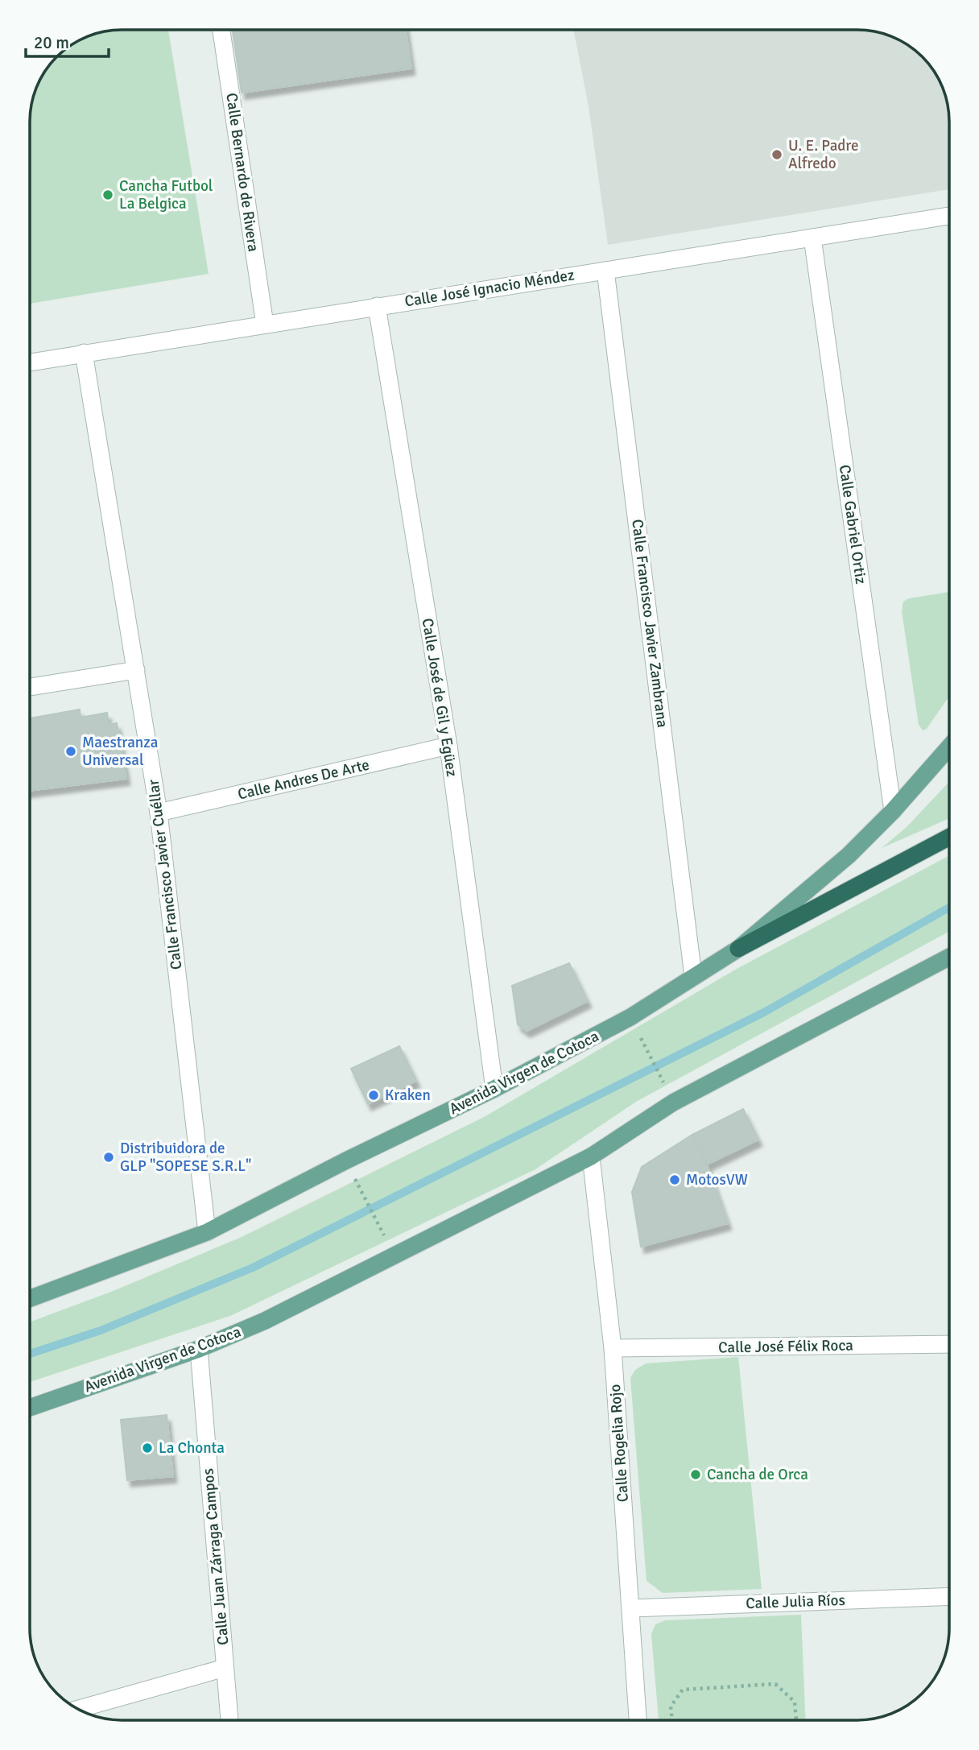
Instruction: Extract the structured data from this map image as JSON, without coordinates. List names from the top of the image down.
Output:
{
  "streets": {
    "main road": ["Avenida Virgen de Cotoca"],
    "street": [
      "Calle Bernardo de Rivera",
      "Calle José Ignacio Méndez",
      "Calle Gabriel Ortiz",
      "Calle Francisco Javier Zambrana",
      "Calle José de Gil y Egüez",
      "Calle Andres De Arte",
      "Calle Francisco Javier Cuéllar",
      "Calle José Félix Roca",
      "Calle Rogelia Rojo",
      "Calle Juan Zárraga Campos",
      "Calle Julia Ríos"
    ]
  },
  "crossings": [
    ["Calle Bernardo de Rivera", "Calle José Ignacio Méndez"],
    ["Calle José Ignacio Méndez", "Calle Gabriel Ortiz"],
    ["Calle José Ignacio Méndez", "Calle Francisco Javier Zambrana"],
    ["Calle José Ignacio Méndez", "Calle José de Gil y Egüez"],
    ["Calle José Ignacio Méndez", "Calle Francisco Javier Cuéllar"],
    ["Calle Gabriel Ortiz", "Avenida Virgen de Cotoca"],
    ["Calle Francisco Javier Zambrana", "Avenida Virgen de Cotoca"],
    ["Calle José de Gil y Egüez", "Calle Andres De Arte"],
    ["Calle José de Gil y Egüez", "Avenida Virgen de Cotoca"],
    ["Calle Andres De Arte", "Calle Francisco Javier Cuéllar"],
    ["Calle Francisco Javier Cuéllar", "Avenida Virgen de Cotoca"],
    ["Avenida Virgen de Cotoca", "Calle Rogelia Rojo"],
    ["Avenida Virgen de Cotoca", "Calle Juan Zárraga Campos"],
    ["Calle José Félix Roca", "Calle Rogelia Rojo"],
    ["Calle Rogelia Rojo", "Calle Julia Ríos"]
  ],
  "places": [
    "U. E. Padre Alfredo",
    "Cancha Futbol La Belgica",
    "Maestranza Universal",
    "Kraken",
    "Distribuidora de GLP \"SOPESE S.R.L\"",
    "MotosVW",
    "La Chonta",
    "Cancha de Orca"
  ],
  "scale_bar": "20 m"
}
